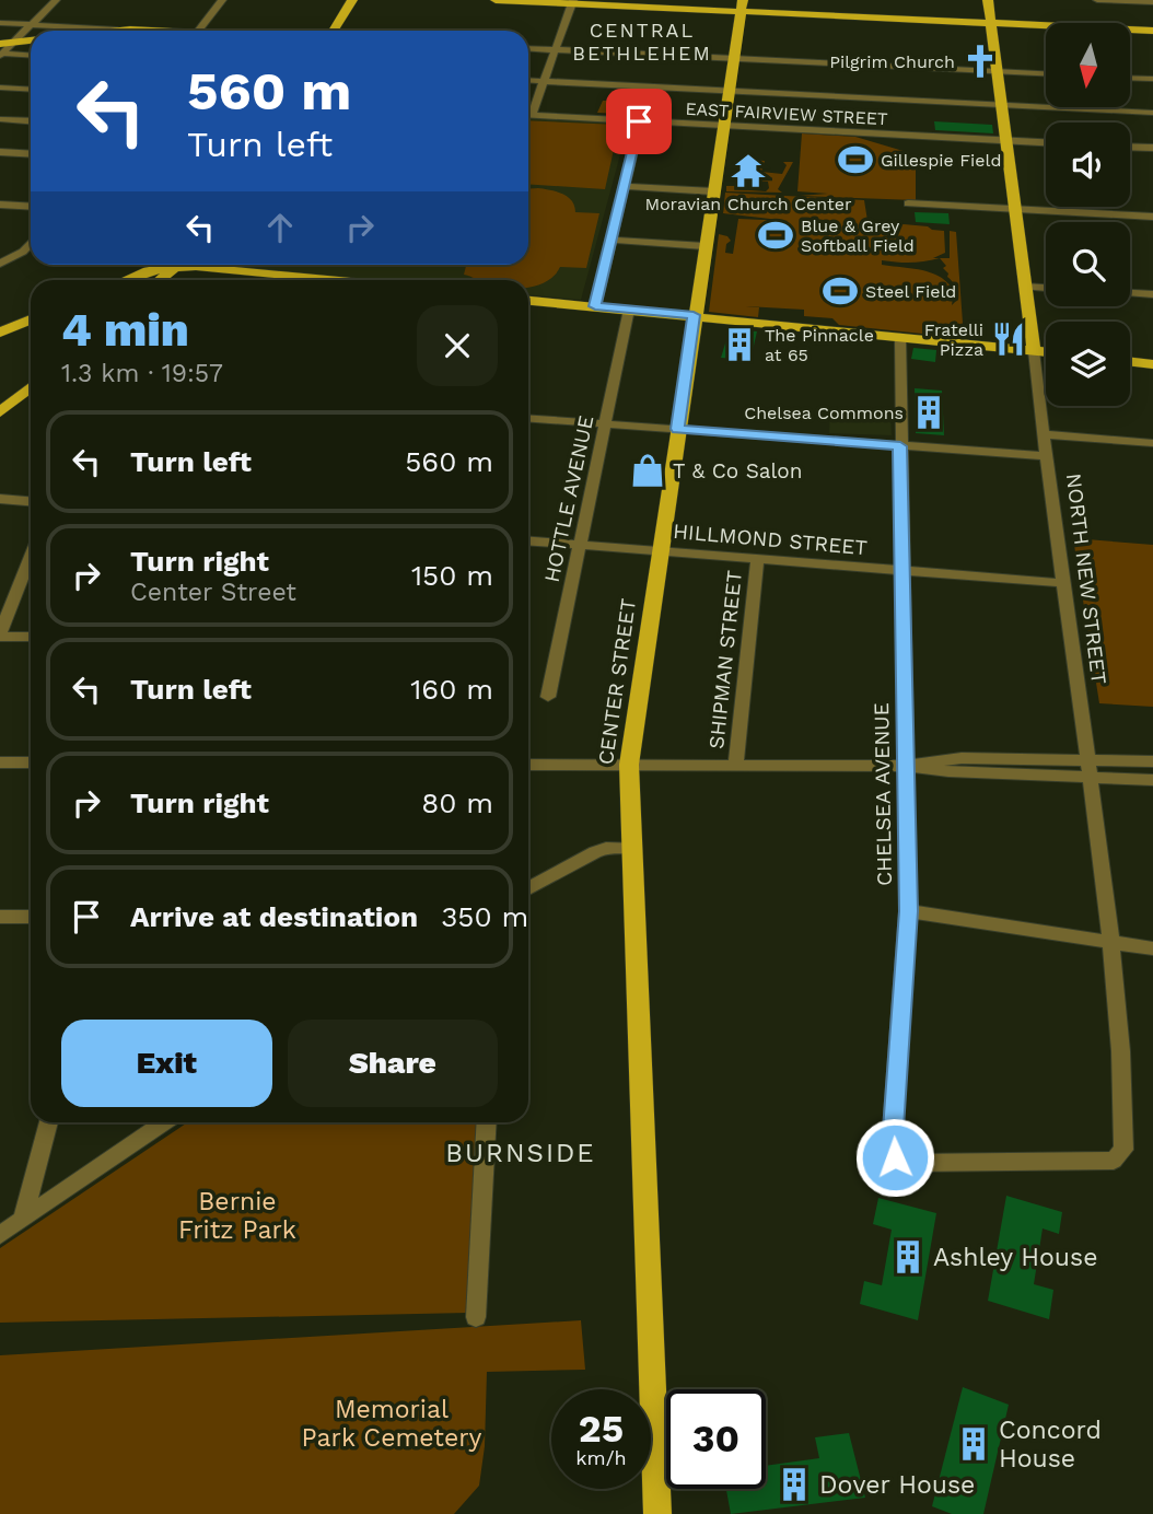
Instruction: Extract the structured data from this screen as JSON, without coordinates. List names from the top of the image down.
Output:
{
  "streets": {
    "main road": ["NORTH NEW STREET", "CENTER STREET"],
    "street": [
      "EAST FAIRVIEW STREET",
      "HOTTLE AVENUE",
      "HILLMOND STREET",
      "SHIPMAN STREET",
      "CHELSEA AVENUE"
    ]
  },
  "crossings": [
    ["EAST FAIRVIEW STREET", "NORTH NEW STREET"],
    ["EAST FAIRVIEW STREET", "CENTER STREET"],
    ["HOTTLE AVENUE", "HILLMOND STREET"],
    ["HILLMOND STREET", "NORTH NEW STREET"],
    ["HILLMOND STREET", "SHIPMAN STREET"],
    ["HILLMOND STREET", "CENTER STREET"],
    ["HILLMOND STREET", "CHELSEA AVENUE"],
    ["NORTH NEW STREET", "CHELSEA AVENUE"]
  ],
  "districts": ["CENTRAL BETHLEHEM", "BURNSIDE"],
  "parks": ["Bernie Fritz Park", "Memorial Park Cemetery"],
  "places": {
    "church": ["Pilgrim Church"],
    "sports": ["Gillespie Field", "Blue & Grey Softball Field", "Steel Field"],
    "temple": ["Moravian Church Center"],
    "restaurant": ["Fratelli Pizza"],
    "building": [
      "The Pinnacle at 65",
      "Chelsea Commons",
      "Ashley House",
      "Concord House",
      "Dover House"
    ],
    "shop": ["T & Co Salon"]
  },
  "north": "bottom",
  "page": {
    "turn": ["560 m", "Turn left"],
    "heading": ["4 min", "1.3 km · 19:57"],
    "list": [
      {
        "name": "Turn left",
        "value": "560 m"
      },
      {
        "name": "Turn right",
        "note": "Center Street",
        "value": "150 m"
      },
      {
        "name": "Turn left",
        "value": "160 m"
      },
      {
        "name": "Turn right",
        "value": "80 m"
      },
      {
        "name": "Arrive at destination",
        "value": "350 m"
      }
    ],
    "buttons": ["Exit", "Share"],
    "speed": "25 km/h",
    "limit": "30"
  }
}
